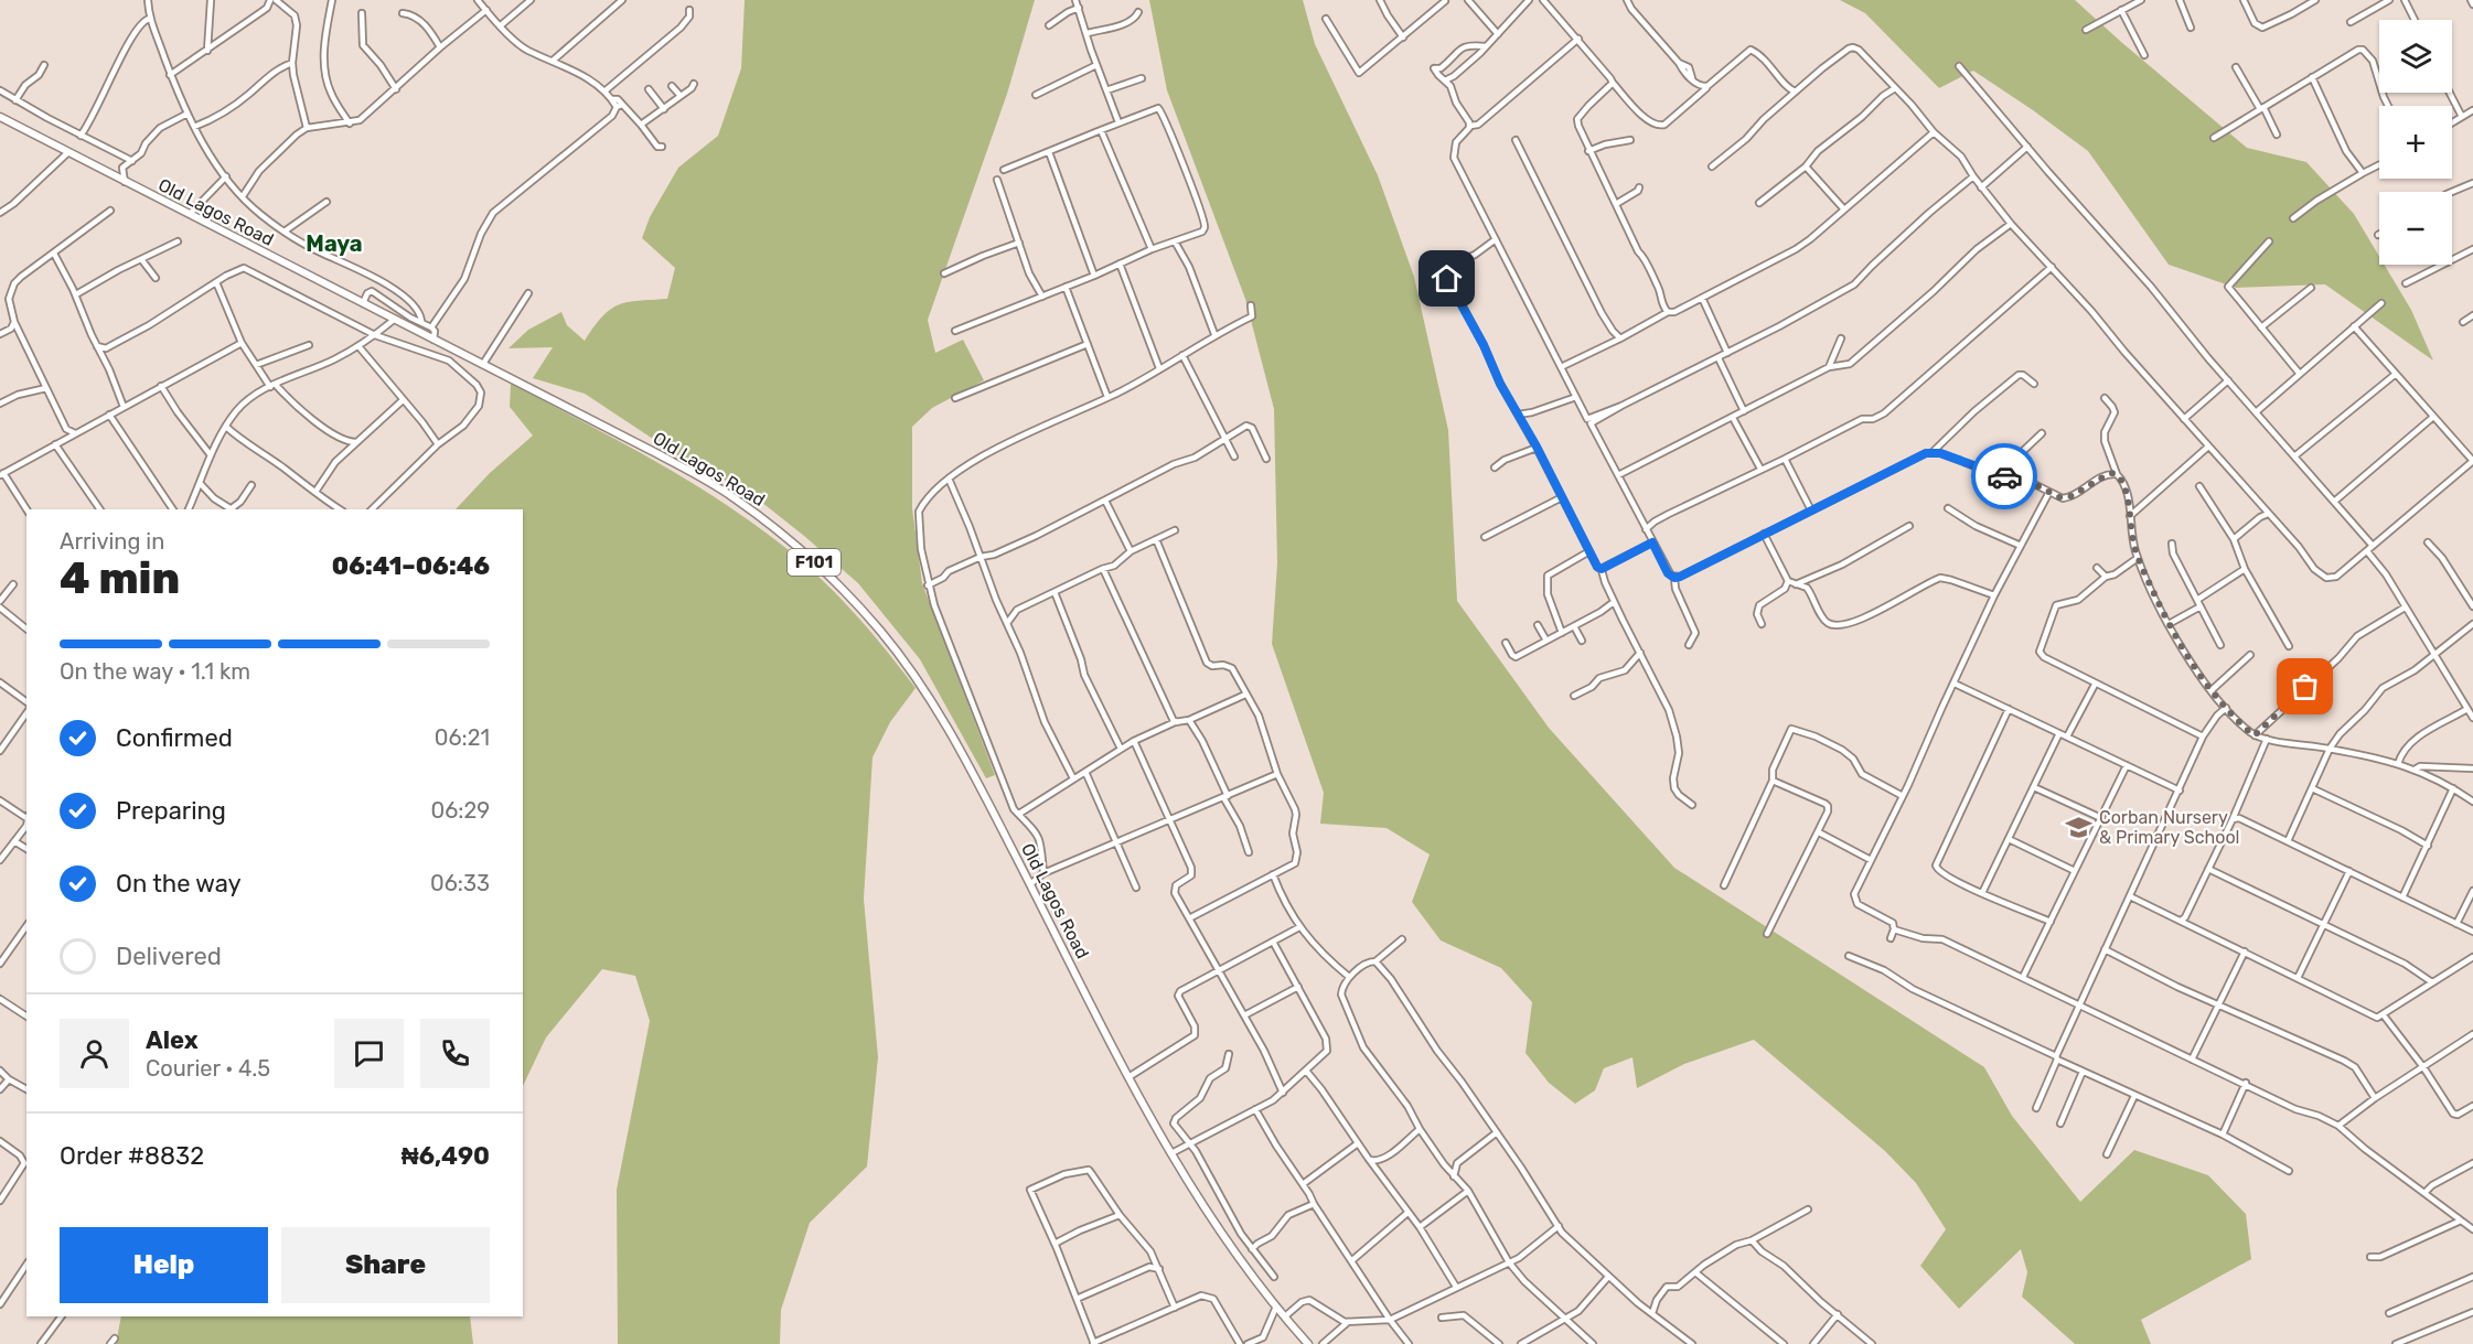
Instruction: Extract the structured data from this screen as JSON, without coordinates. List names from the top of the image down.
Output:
{
  "streets": {
    "main road": ["Old Lagos Road", "F101"]
  },
  "districts": ["Maya"],
  "places": {
    "school or university": ["Corban Nursery & Primary School"]
  },
  "page": {
    "map_buttons": ["+", "−"],
    "heading": ["4 min", "Arriving in", "06:41–06:46"],
    "panel": [
      "Alex",
      "Courier · 4.5",
      "Order #8832",
      "₦6,490"
    ],
    "bar": "On the way · 1.1 km",
    "list": [
      ["Confirmed", "06:21"],
      ["Preparing", "06:29"],
      ["On the way", "06:33"],
      "Delivered"
    ],
    "buttons": ["Help", "Share"]
  }
}
